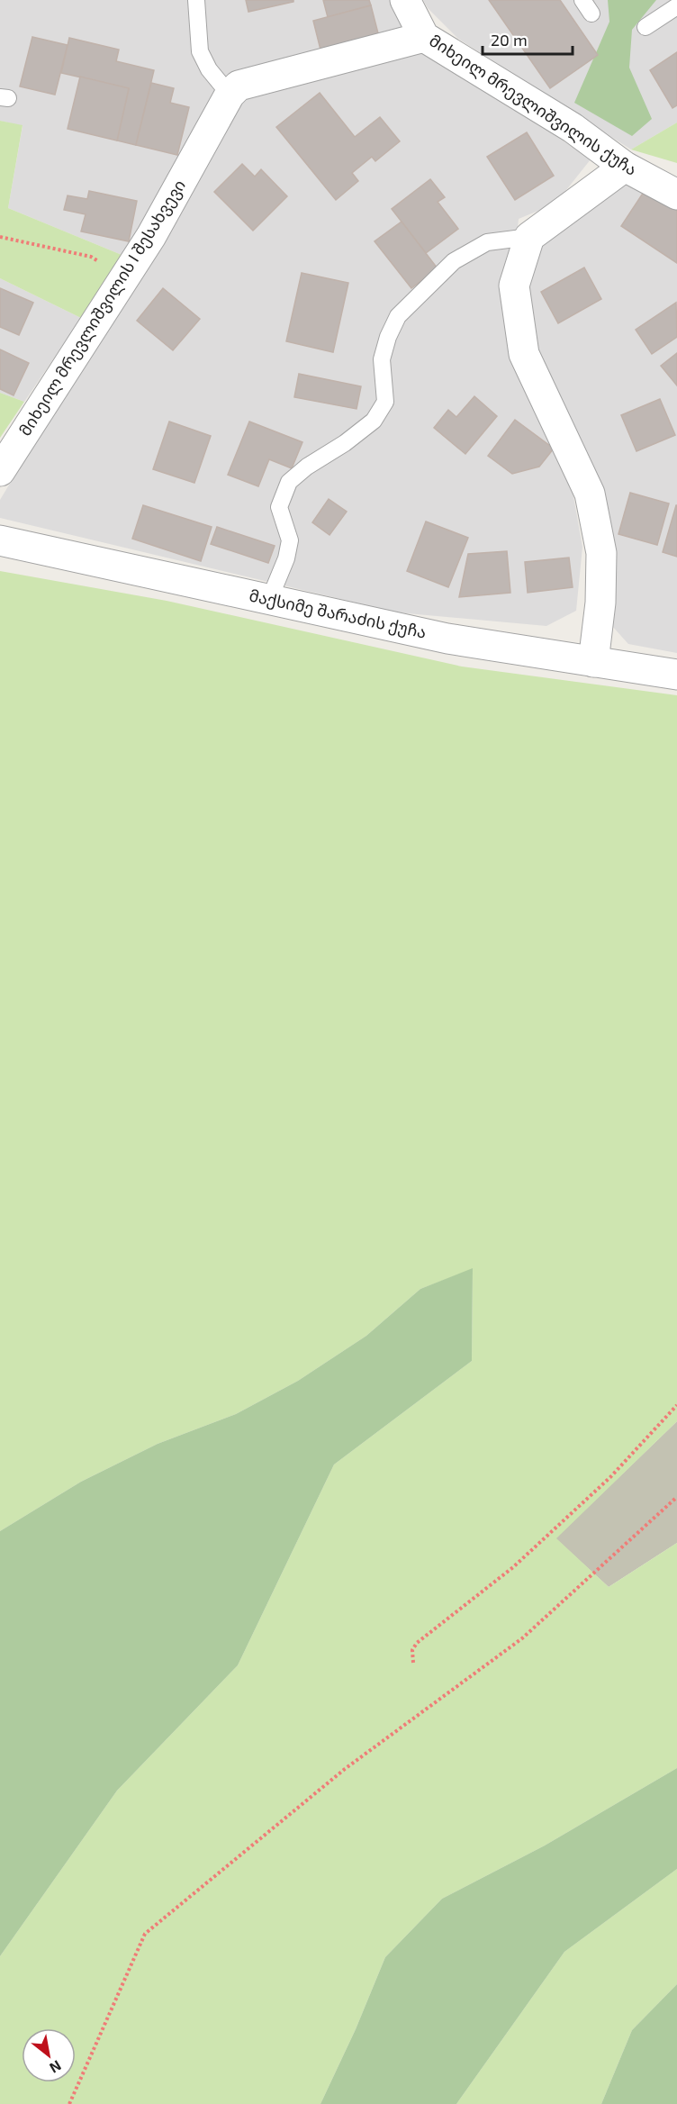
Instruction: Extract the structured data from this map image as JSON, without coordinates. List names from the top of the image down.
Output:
{
  "streets": {
    "street": ["მიხეილ მრევლიშვილის ქუჩა", "მიხეილ მრევლიშვილის I შესახვევი", "მაქსიმე შარაძის ქუჩა"]
  },
  "scale_bar": "20 m",
  "north": "bottom right"
}
